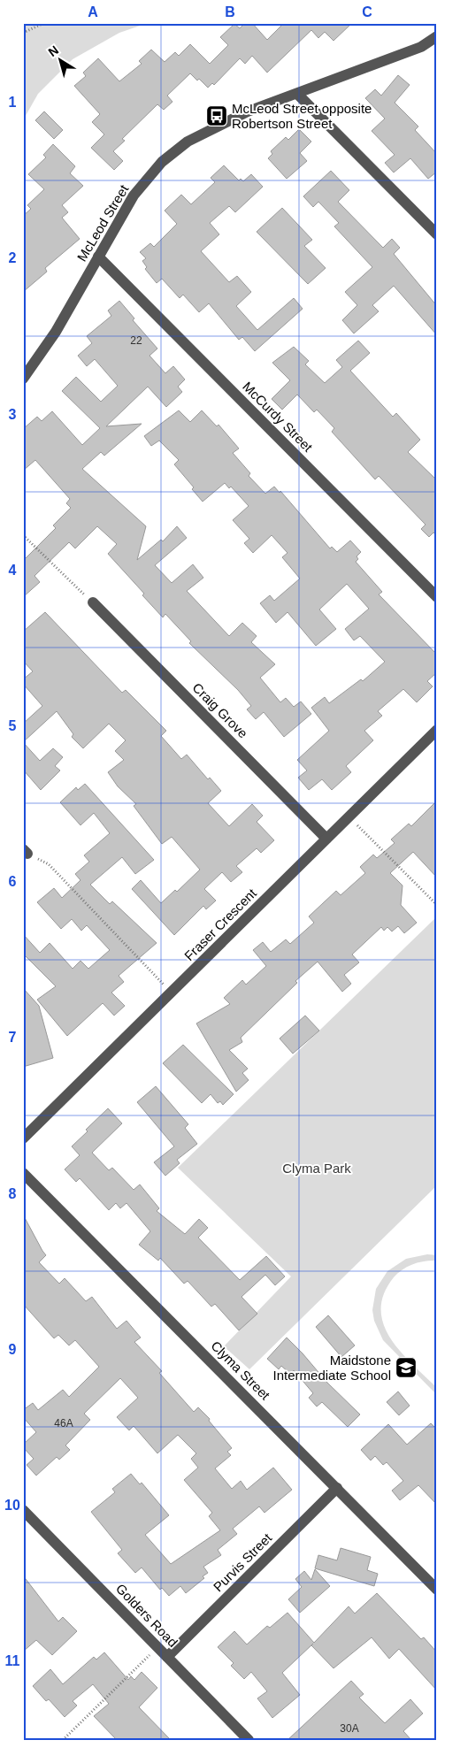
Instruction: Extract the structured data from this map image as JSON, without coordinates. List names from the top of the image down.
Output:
{
  "streets": {
    "street": [
      "McLeod Street",
      "McCurdy Street",
      "Craig Grove",
      "Fraser Crescent",
      "Clyma Street",
      "Purvis Street",
      "Golders Road"
    ]
  },
  "crossings": [
    ["McLeod Street", "McCurdy Street"],
    ["Craig Grove", "Fraser Crescent"],
    ["Clyma Street", "Purvis Street"],
    ["Purvis Street", "Golders Road"]
  ],
  "parks": ["Clyma Park"],
  "places": {
    "bus stop": ["McLeod Street opposite Robertson Street"],
    "school or university": ["Maidstone Intermediate School"]
  },
  "house_numbers": ["22", "46A", "30A"],
  "north": "top left",
  "grid": {
    "columns": ["A", "B", "C"],
    "rows": [
      "1",
      "2",
      "3",
      "4",
      "5",
      "6",
      "7",
      "8",
      "9",
      "10",
      "11"
    ]
  }
}
